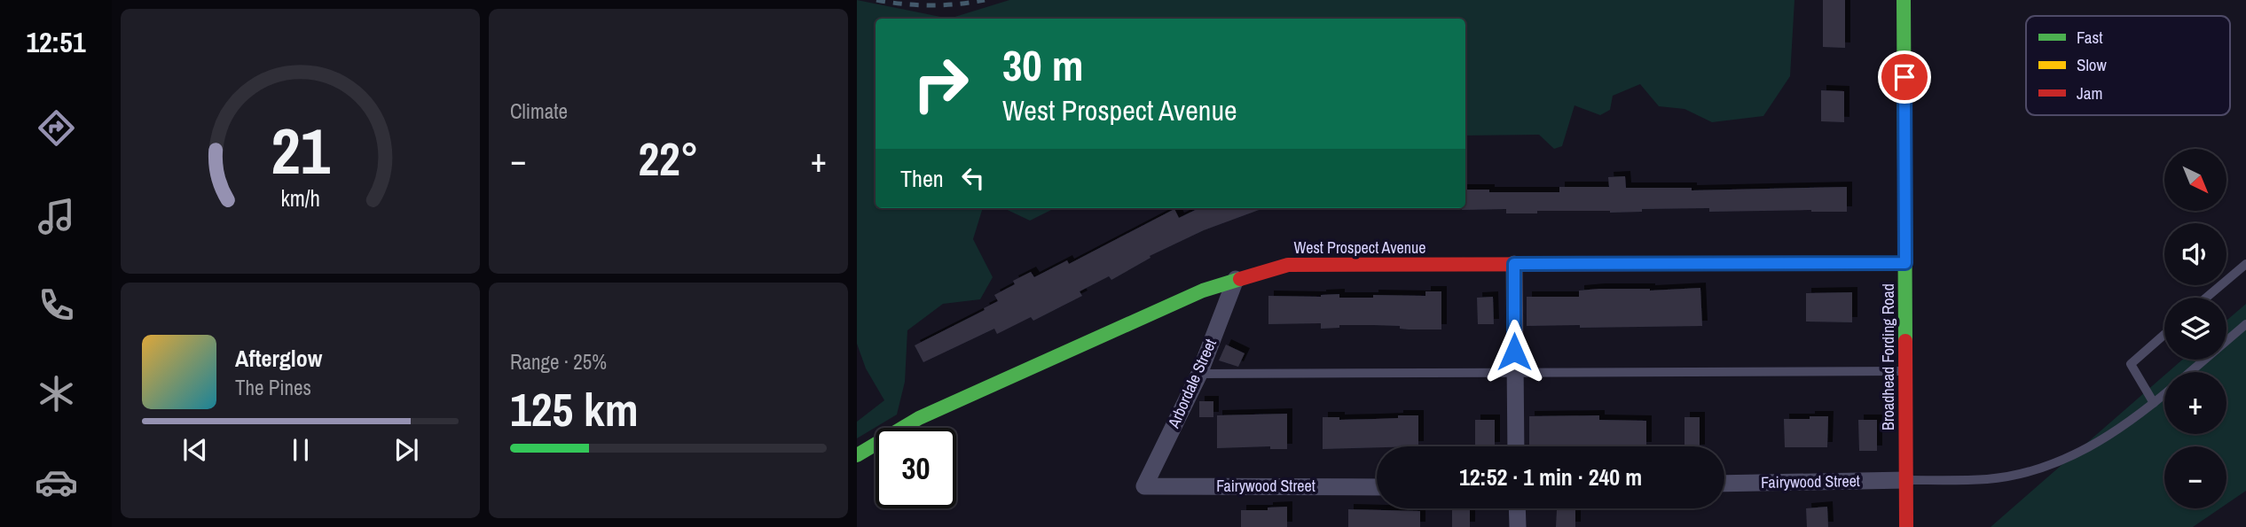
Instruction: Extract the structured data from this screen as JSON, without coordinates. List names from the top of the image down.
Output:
{
  "streets": {
    "street": [
      "West Prospect Avenue",
      "Broadhead Fording Road",
      "Arbordale Street",
      "Fairywood Street"
    ]
  },
  "crossings": [
    ["West Prospect Avenue", "Broadhead Fording Road"],
    ["West Prospect Avenue", "Arbordale Street"],
    ["Broadhead Fording Road", "Fairywood Street"],
    ["Arbordale Street", "Fairywood Street"]
  ],
  "legend": ["Fast", "Slow", "Jam"],
  "north": "bottom right",
  "page": {
    "tabs": "12:51",
    "tile": [
      "Climate",
      ["Range · 25%", "125 km"]
    ],
    "turn": ["30 m", "West Prospect Avenue"],
    "heat": ["−", "22°", "+"],
    "map_buttons": ["+", "−"],
    "then": "Then",
    "song": ["Afterglow", "The Pines"],
    "limit": "30",
    "trip": "12:52 · 1 min · 240 m",
    "gauge": ["21", "km/h"]
  }
}
